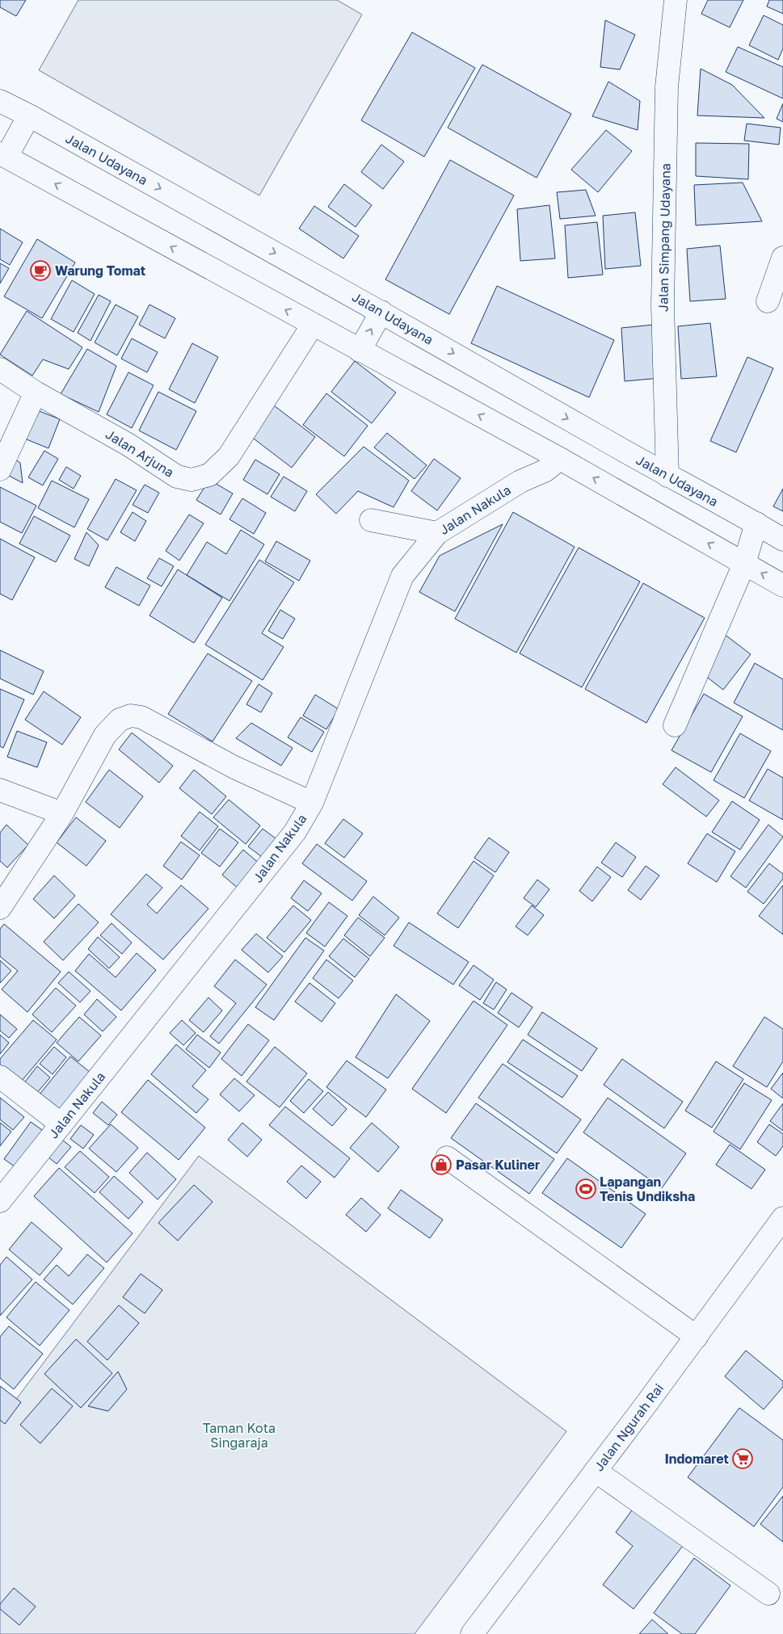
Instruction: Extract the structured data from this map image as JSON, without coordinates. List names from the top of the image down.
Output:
{
  "streets": {
    "main road": [
      "Jalan Udayana",
      "Jalan Simpang Udayana",
      "Jalan Arjuna",
      "Jalan Nakula",
      "Jalan Ngurah Rai"
    ]
  },
  "crossings": [
    ["Jalan Udayana", "Jalan Simpang Udayana"]
  ],
  "parks": ["Taman Kota Singaraja"],
  "places": {
    "cafe": ["Warung Tomat"],
    "shop": ["Pasar Kuliner"],
    "sports": ["Lapangan Tenis Undiksha"],
    "supermarket": ["Indomaret"]
  }
}
